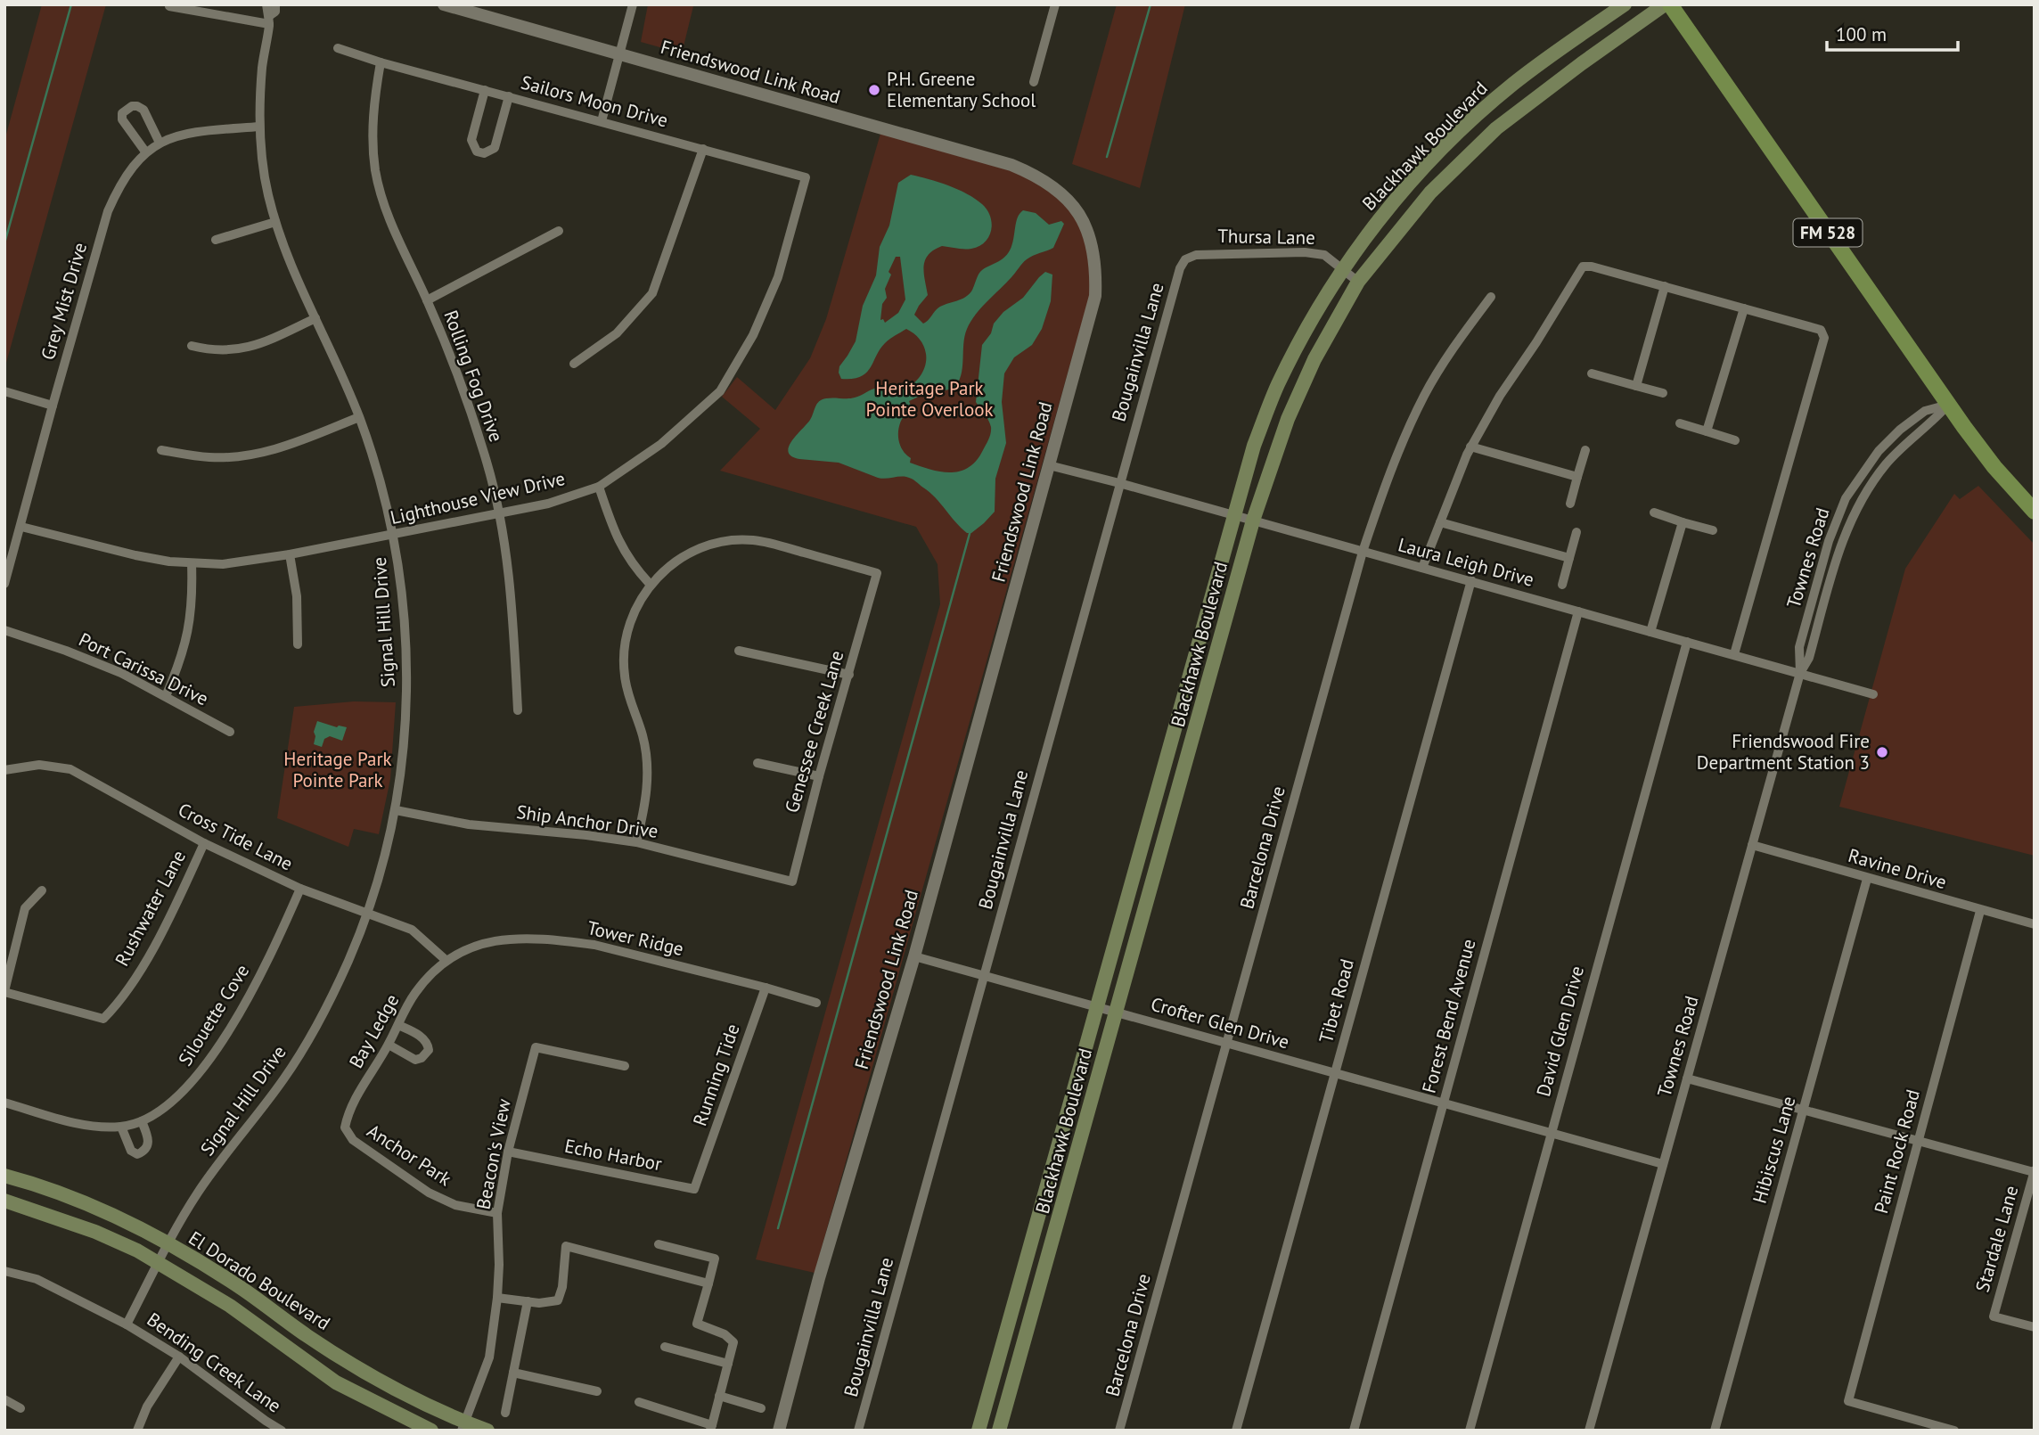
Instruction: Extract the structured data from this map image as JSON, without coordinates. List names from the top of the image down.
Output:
{
  "streets": {
    "main road": ["Blackhawk Boulevard", "FM 528", "El Dorado Boulevard"],
    "street": [
      "Friendswood Link Road",
      "Sailors Moon Drive",
      "Thursa Lane",
      "Grey Mist Drive",
      "Bougainvilla Lane",
      "Rolling Fog Drive",
      "Lighthouse View Drive",
      "Townes Road",
      "Laura Leigh Drive",
      "Signal Hill Drive",
      "Port Carissa Drive",
      "Genessee Creek Lane",
      "Ship Anchor Drive",
      "Cross Tide Lane",
      "Barcelona Drive",
      "Ravine Drive",
      "Rushwater Lane",
      "Tower Ridge",
      "Tibet Road",
      "Silouette Cove",
      "Forest Bend Avenue",
      "Crofter Glen Drive",
      "Bay Ledge",
      "David Glen Drive",
      "Running Tide",
      "Hibiscus Lane",
      "Paint Rock Road",
      "Beacon's View",
      "Anchor Park",
      "Echo Harbor",
      "Stardale Lane",
      "Bending Creek Lane"
    ]
  },
  "crossings": [
    ["Friendswood Link Road", "Laura Leigh Drive"],
    ["Friendswood Link Road", "Crofter Glen Drive"],
    ["Sailors Moon Drive", "Rolling Fog Drive"],
    ["Sailors Moon Drive", "Lighthouse View Drive"],
    ["Blackhawk Boulevard", "Thursa Lane"],
    ["Blackhawk Boulevard", "Laura Leigh Drive"],
    ["Blackhawk Boulevard", "Crofter Glen Drive"],
    ["FM 528", "Townes Road"],
    ["Thursa Lane", "Bougainvilla Lane"],
    ["Grey Mist Drive", "Lighthouse View Drive"],
    ["Grey Mist Drive", "Signal Hill Drive"],
    ["Bougainvilla Lane", "Laura Leigh Drive"],
    ["Bougainvilla Lane", "Crofter Glen Drive"],
    ["Rolling Fog Drive", "Lighthouse View Drive"],
    ["Lighthouse View Drive", "Signal Hill Drive"],
    ["Townes Road", "Laura Leigh Drive"],
    ["Townes Road", "Ravine Drive"],
    ["Townes Road", "Crofter Glen Drive"],
    ["Laura Leigh Drive", "Barcelona Drive"],
    ["Laura Leigh Drive", "Tibet Road"],
    ["Laura Leigh Drive", "Forest Bend Avenue"],
    ["Laura Leigh Drive", "David Glen Drive"],
    ["Signal Hill Drive", "Ship Anchor Drive"],
    ["Signal Hill Drive", "Cross Tide Lane"],
    ["Signal Hill Drive", "El Dorado Boulevard"],
    ["Signal Hill Drive", "Bending Creek Lane"],
    ["Genessee Creek Lane", "Ship Anchor Drive"],
    ["Cross Tide Lane", "Rushwater Lane"],
    ["Cross Tide Lane", "Tower Ridge"],
    ["Cross Tide Lane", "Silouette Cove"],
    ["Cross Tide Lane", "Bay Ledge"],
    ["Barcelona Drive", "Crofter Glen Drive"],
    ["Ravine Drive", "Hibiscus Lane"],
    ["Ravine Drive", "Paint Rock Road"],
    ["Tower Ridge", "Bay Ledge"],
    ["Tower Ridge", "Running Tide"],
    ["Tibet Road", "Crofter Glen Drive"],
    ["Forest Bend Avenue", "Crofter Glen Drive"],
    ["Crofter Glen Drive", "David Glen Drive"],
    ["Bay Ledge", "Anchor Park"],
    ["Running Tide", "Echo Harbor"],
    ["Beacon's View", "Anchor Park"],
    ["Beacon's View", "Echo Harbor"],
    ["Beacon's View", "El Dorado Boulevard"],
    ["El Dorado Boulevard", "Bending Creek Lane"]
  ],
  "parks": ["Heritage Park Pointe Overlook", "Heritage Park Pointe Park"],
  "places": ["P.H. Greene Elementary School", "Friendswood Fire Department Station 3"],
  "scale_bar": "100 m"
}
